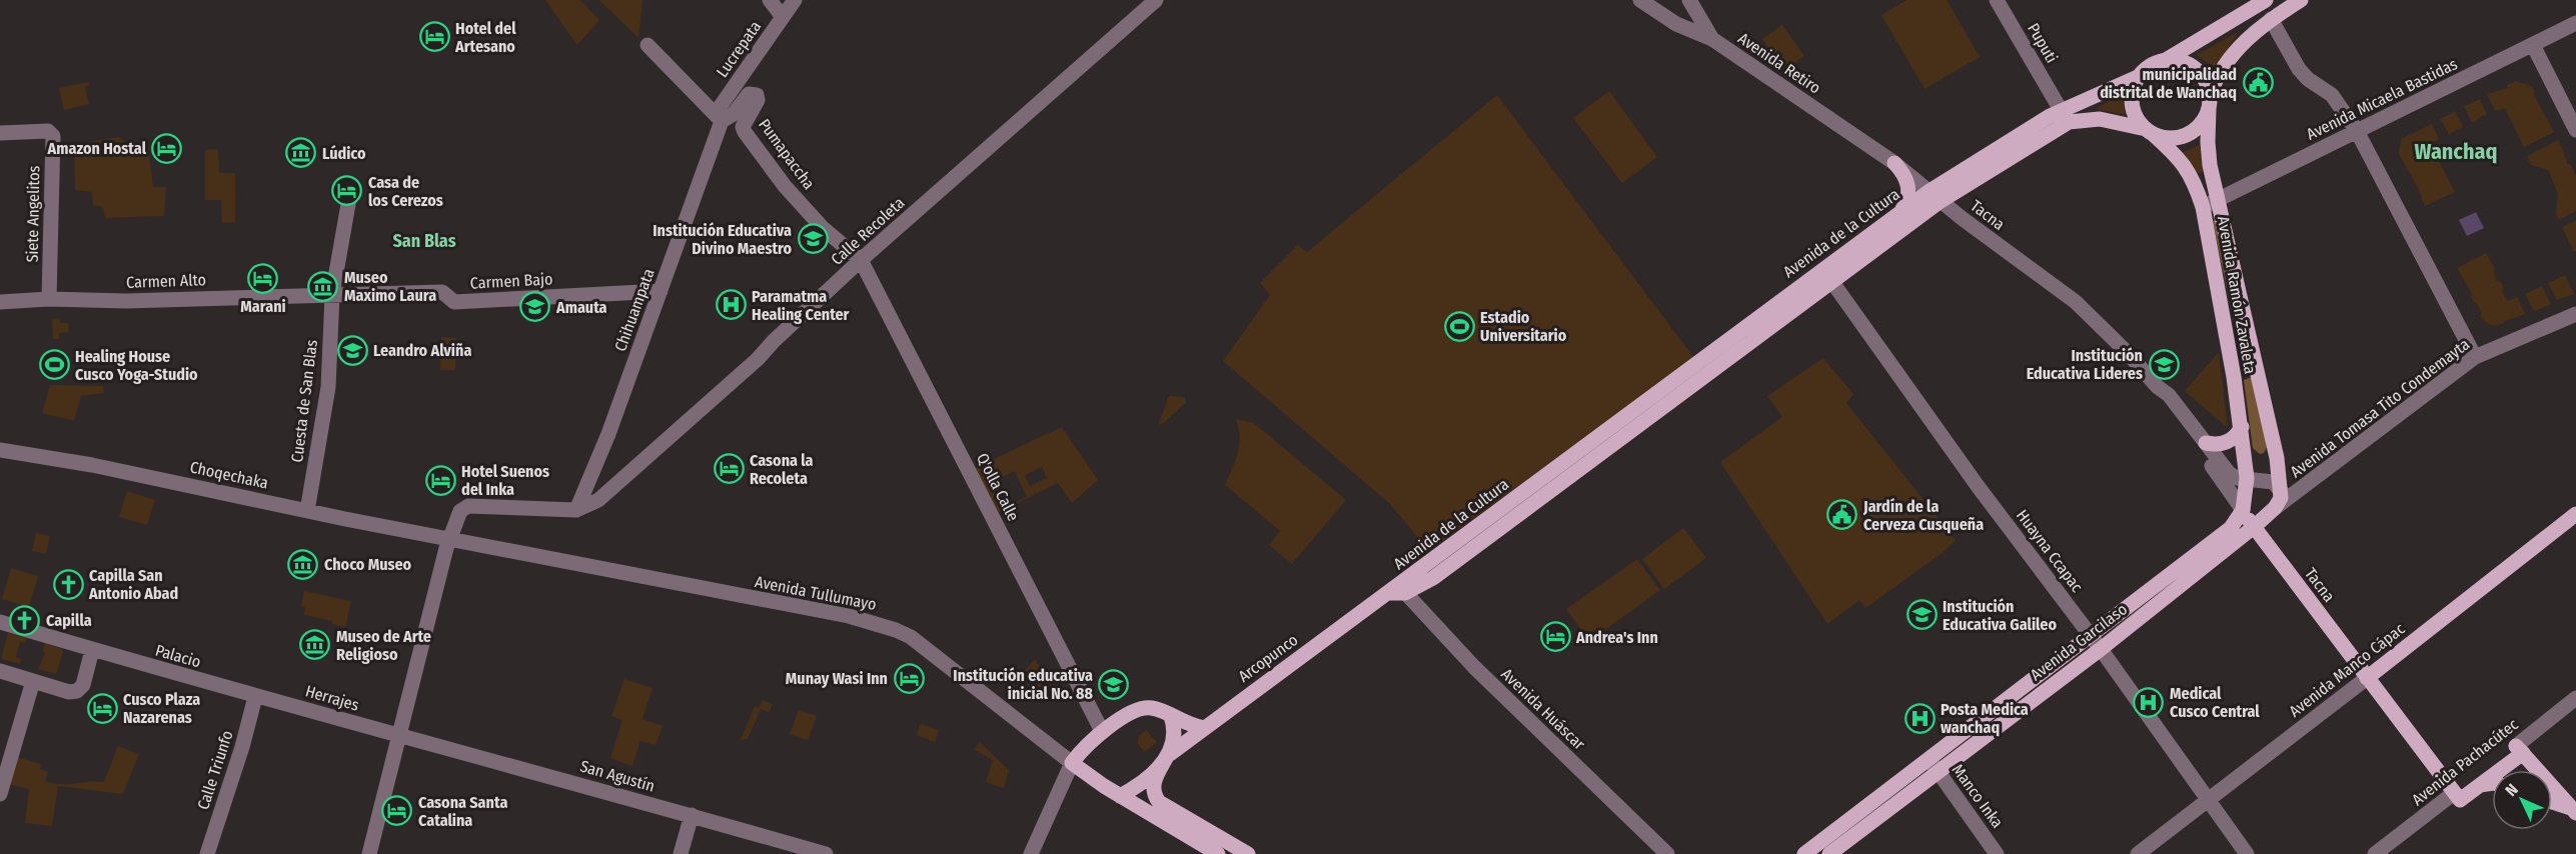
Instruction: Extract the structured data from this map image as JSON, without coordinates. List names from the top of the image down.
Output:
{
  "streets": {
    "main road": [
      "Tacna",
      "Avenida de la Cultura",
      "Avenida Ramón Zavaleta",
      "Avenida Tullumayo",
      "Avenida Garcilaso",
      "Arcopunco",
      "Avenida Manco Cápac",
      "Avenida Pachacútec"
    ],
    "street": [
      "Puputi",
      "Lucrepata",
      "Avenida Retiro",
      "Avenida Micaela Bastidas",
      "Pumapaccha",
      "Siete Angelitos",
      "Calle Recoleta",
      "Carmen Alto",
      "Carmen Bajo",
      "Chihuampata",
      "Cuesta de San Blas",
      "Avenida Tomasa Tito Condemayta",
      "Choqechaka",
      "Q'olla Calle",
      "Huayna Ccapac",
      "Palacio",
      "Herrajes",
      "Avenida Huáscar",
      "Calle Triunfo",
      "San Agustín",
      "Manco Inka"
    ]
  },
  "crossings": [
    ["Puputi", "Avenida de la Cultura"],
    ["Lucrepata", "Pumapaccha"],
    ["Lucrepata", "Chihuampata"],
    ["Avenida Retiro", "Tacna"],
    ["Avenida Retiro", "Avenida de la Cultura"],
    ["Avenida Micaela Bastidas", "Avenida Ramón Zavaleta"],
    ["Pumapaccha", "Calle Recoleta"],
    ["Pumapaccha", "Chihuampata"],
    ["Pumapaccha", "Q'olla Calle"],
    ["Siete Angelitos", "Carmen Alto"],
    ["Tacna", "Avenida de la Cultura"],
    ["Tacna", "Avenida Ramón Zavaleta"],
    ["Tacna", "Avenida Garcilaso"],
    ["Tacna", "Avenida Manco Cápac"],
    ["Tacna", "Avenida Pachacútec"],
    ["Calle Recoleta", "Chihuampata"],
    ["Calle Recoleta", "Q'olla Calle"],
    ["Avenida de la Cultura", "Avenida Ramón Zavaleta"],
    ["Avenida de la Cultura", "Huayna Ccapac"],
    ["Avenida de la Cultura", "Arcopunco"],
    ["Avenida de la Cultura", "Avenida Huáscar"],
    ["Carmen Alto", "Carmen Bajo"],
    ["Carmen Alto", "Cuesta de San Blas"],
    ["Carmen Bajo", "Chihuampata"],
    ["Carmen Bajo", "Cuesta de San Blas"],
    ["Avenida Ramón Zavaleta", "Avenida Garcilaso"],
    ["Cuesta de San Blas", "Choqechaka"],
    ["Avenida Tomasa Tito Condemayta", "Avenida Garcilaso"],
    ["Choqechaka", "Avenida Tullumayo"],
    ["Huayna Ccapac", "Avenida Garcilaso"],
    ["Huayna Ccapac", "Avenida Manco Cápac"],
    ["Avenida Tullumayo", "Arcopunco"],
    ["Avenida Garcilaso", "Manco Inka"],
    ["Palacio", "Herrajes"],
    ["Palacio", "Calle Triunfo"],
    ["Arcopunco", "Avenida Huáscar"],
    ["Herrajes", "Calle Triunfo"],
    ["Herrajes", "San Agustín"]
  ],
  "districts": ["Wanchaq", "San Blas"],
  "places": {
    "hotel": [
      "Hotel del Artesano",
      "Amazon Hostal",
      "Casa de los Cerezos",
      "Marani",
      "Casona la Recoleta",
      "Hotel Suenos del Inka",
      "Andrea's Inn",
      "Munay Wasi Inn",
      "Cusco Plaza Nazarenas",
      "Casona Santa Catalina"
    ],
    "public building": ["municipalidad distrital de Wanchaq", "Jardín de la Cerveza Cusqueña"],
    "museum": [
      "Lúdico",
      "Museo Maximo Laura",
      "Choco Museo",
      "Museo de Arte Religioso"
    ],
    "school or university": [
      "Institución Educativa Divino Maestro",
      "Amauta",
      "Leandro Alviña",
      "Institución Educativa Lideres",
      "Institución Educativa Galileo",
      "Institución educativa inicial No. 88"
    ],
    "hospital": ["Paramatma Healing Center", "Medical Cusco Central", "Posta Medica wanchaq"],
    "sports": ["Estadio Universitario", "Healing House Cusco Yoga-Studio"],
    "church": ["Capilla San Antonio Abad", "Capilla"]
  },
  "north": "top left"
}
